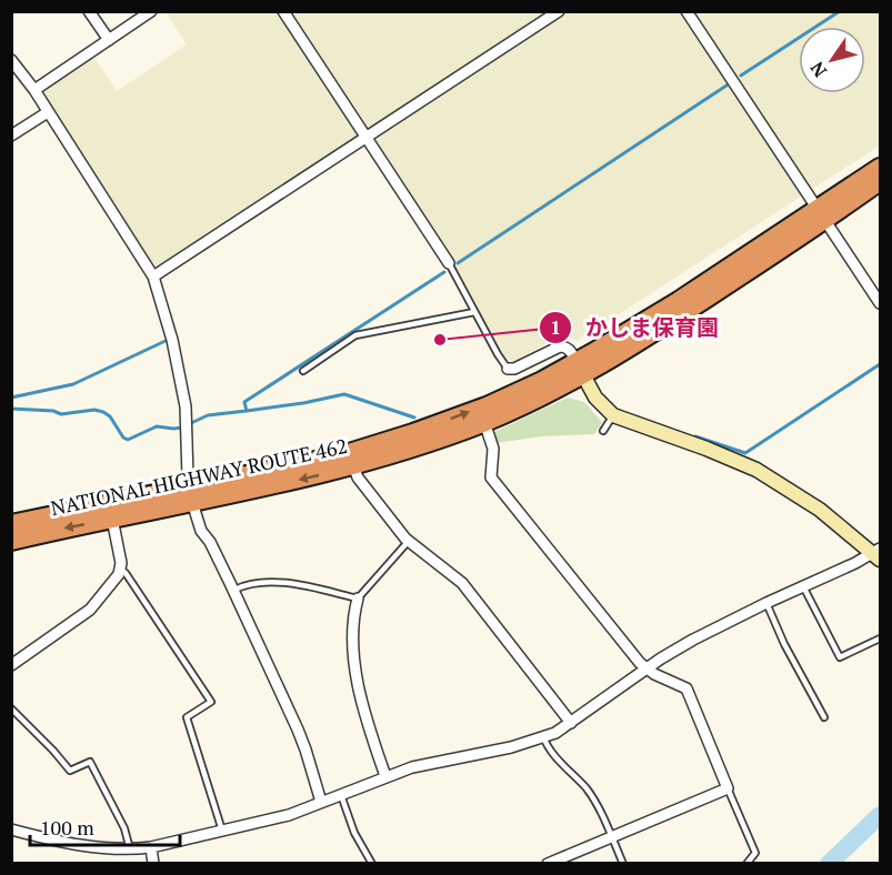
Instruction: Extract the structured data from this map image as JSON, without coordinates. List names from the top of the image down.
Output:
{
  "streets": {
    "highway": ["NATIONAL HIGHWAY ROUTE 462"]
  },
  "places": ["かしま保育園"],
  "scale_bar": "100 m",
  "north": "bottom left"
}
